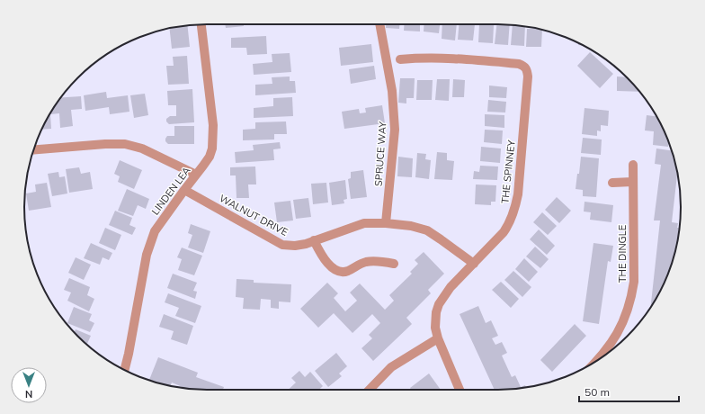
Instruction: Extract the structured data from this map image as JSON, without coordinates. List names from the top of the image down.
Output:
{
  "streets": {
    "street": [
      "SPRUCE WAY",
      "THE SPINNEY",
      "LINDEN LEA",
      "WALNUT DRIVE",
      "THE DINGLE"
    ]
  },
  "crossings": [
    ["SPRUCE WAY", "WALNUT DRIVE"],
    ["THE SPINNEY", "WALNUT DRIVE"],
    ["LINDEN LEA", "WALNUT DRIVE"]
  ],
  "scale_bar": "50 m",
  "north": "bottom"
}
